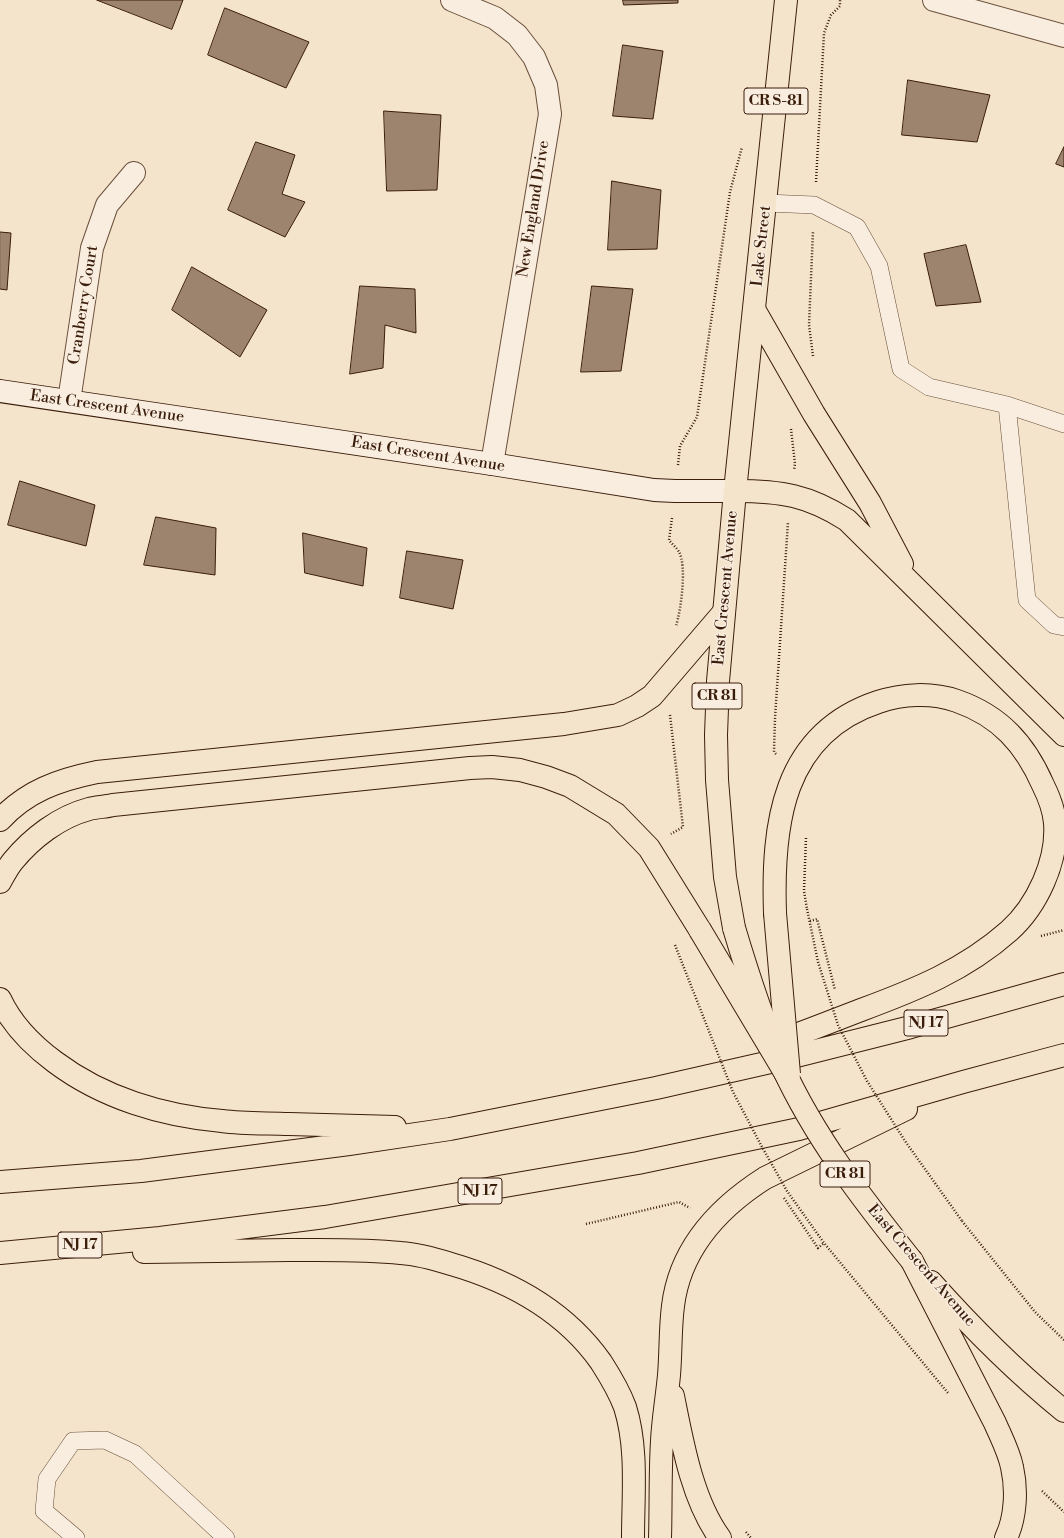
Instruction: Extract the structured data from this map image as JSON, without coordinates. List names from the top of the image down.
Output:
{
  "streets": {
    "main road": [
      "CR S-81",
      "Lake Street",
      "East Crescent Avenue",
      "CR 81",
      "NJ 17"
    ],
    "street": ["New England Drive", "Cranberry Court"]
  },
  "crossings": [
    ["New England Drive", "East Crescent Avenue"],
    ["Lake Street", "East Crescent Avenue"],
    ["Cranberry Court", "East Crescent Avenue"]
  ]
}
